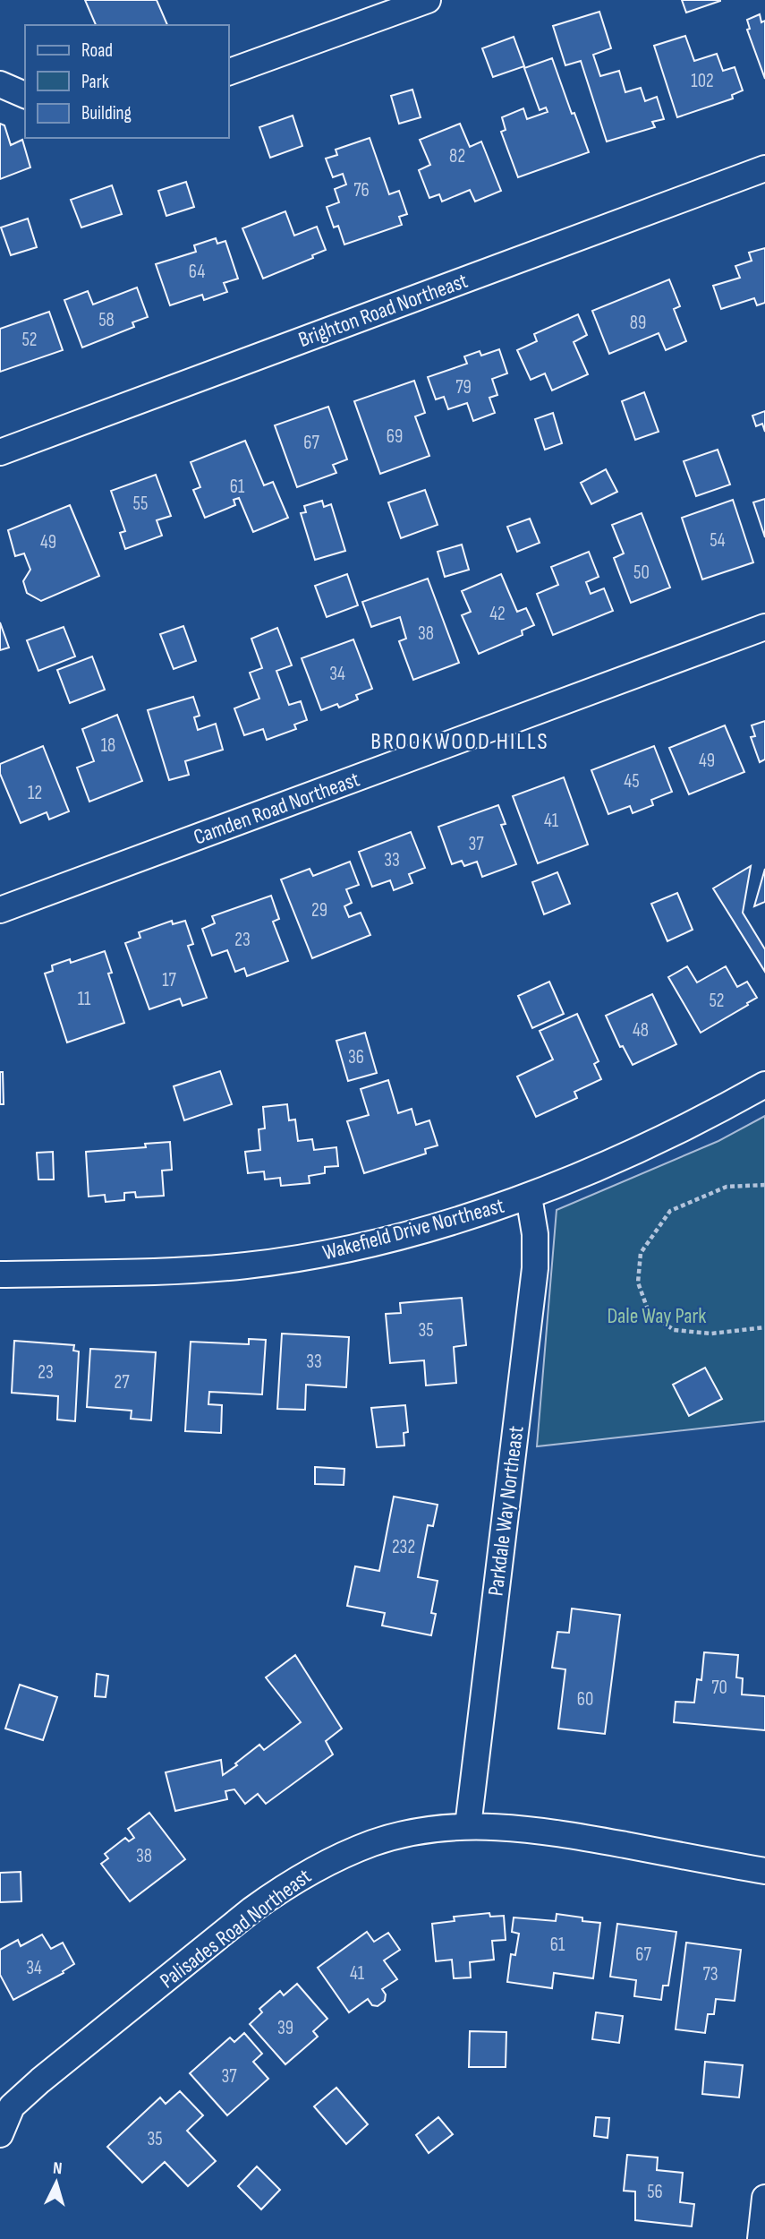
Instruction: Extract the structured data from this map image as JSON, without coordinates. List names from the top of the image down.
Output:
{
  "streets": {
    "street": [
      "Brighton Road Northeast",
      "Camden Road Northeast",
      "Wakefield Drive Northeast",
      "Parkdale Way Northeast",
      "Palisades Road Northeast"
    ]
  },
  "crossings": [
    ["Wakefield Drive Northeast", "Parkdale Way Northeast"],
    ["Parkdale Way Northeast", "Palisades Road Northeast"]
  ],
  "districts": ["BROOKWOOD HILLS"],
  "parks": ["Dale Way Park"],
  "house_numbers": [
    "102",
    "82",
    "76",
    "64",
    "58",
    "89",
    "52",
    "79",
    "69",
    "67",
    "61",
    "55",
    "54",
    "49",
    "50",
    "42",
    "38",
    "34",
    "18",
    "49",
    "45",
    "12",
    "41",
    "37",
    "33",
    "29",
    "23",
    "17",
    "11",
    "52",
    "48",
    "36",
    "35",
    "33",
    "23",
    "27",
    "232",
    "70",
    "60",
    "38",
    "61",
    "67",
    "34",
    "41",
    "73",
    "39",
    "37",
    "35",
    "56"
  ],
  "legend": ["Road", "Park", "Building"],
  "north": "top"
}
